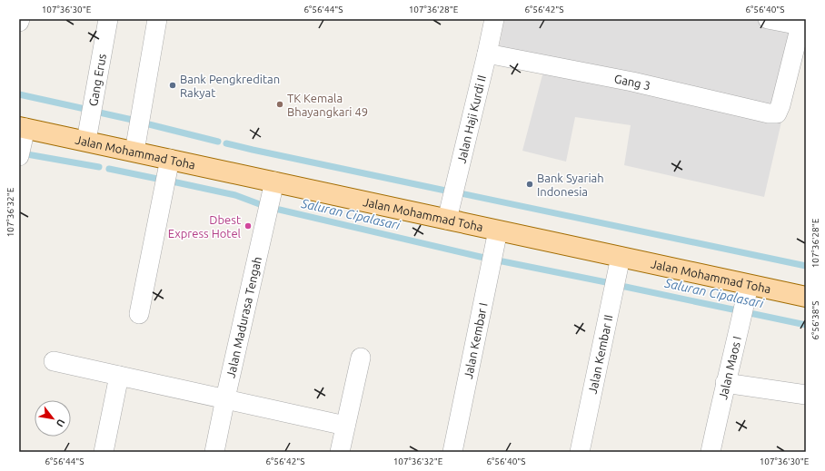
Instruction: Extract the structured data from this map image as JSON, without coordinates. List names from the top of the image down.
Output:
{
  "streets": {
    "main road": ["Jalan Mohammad Toha"],
    "street": [
      "Gang Erus",
      "Gang 3",
      "Jalan Haji Kurdi II",
      "Jalan Madurasa Tengah",
      "Jalan Kembar I",
      "Jalan Kembar II",
      "Jalan Maos I"
    ]
  },
  "crossings": [
    ["Gang Erus", "Jalan Mohammad Toha"],
    ["Gang 3", "Jalan Haji Kurdi II"],
    ["Jalan Haji Kurdi II", "Jalan Mohammad Toha"],
    ["Jalan Mohammad Toha", "Jalan Madurasa Tengah"],
    ["Jalan Mohammad Toha", "Jalan Kembar I"],
    ["Jalan Mohammad Toha", "Jalan Kembar II"],
    ["Jalan Mohammad Toha", "Jalan Maos I"]
  ],
  "water": ["Saluran Cipalasari"],
  "places": [
    "Bank Pengkreditan Rakyat",
    "TK Kemala Bhayangkari 49",
    "Bank Syariah Indonesia",
    "Dbest Express Hotel"
  ],
  "north": "bottom right",
  "coordinates": [
    "107°36'30\"E",
    "6°56'44\"S",
    "107°36'28\"E",
    "6°56'42\"S",
    "6°56'40\"S",
    "107°36'32\"E",
    "6°56'38\"S"
  ]
}
